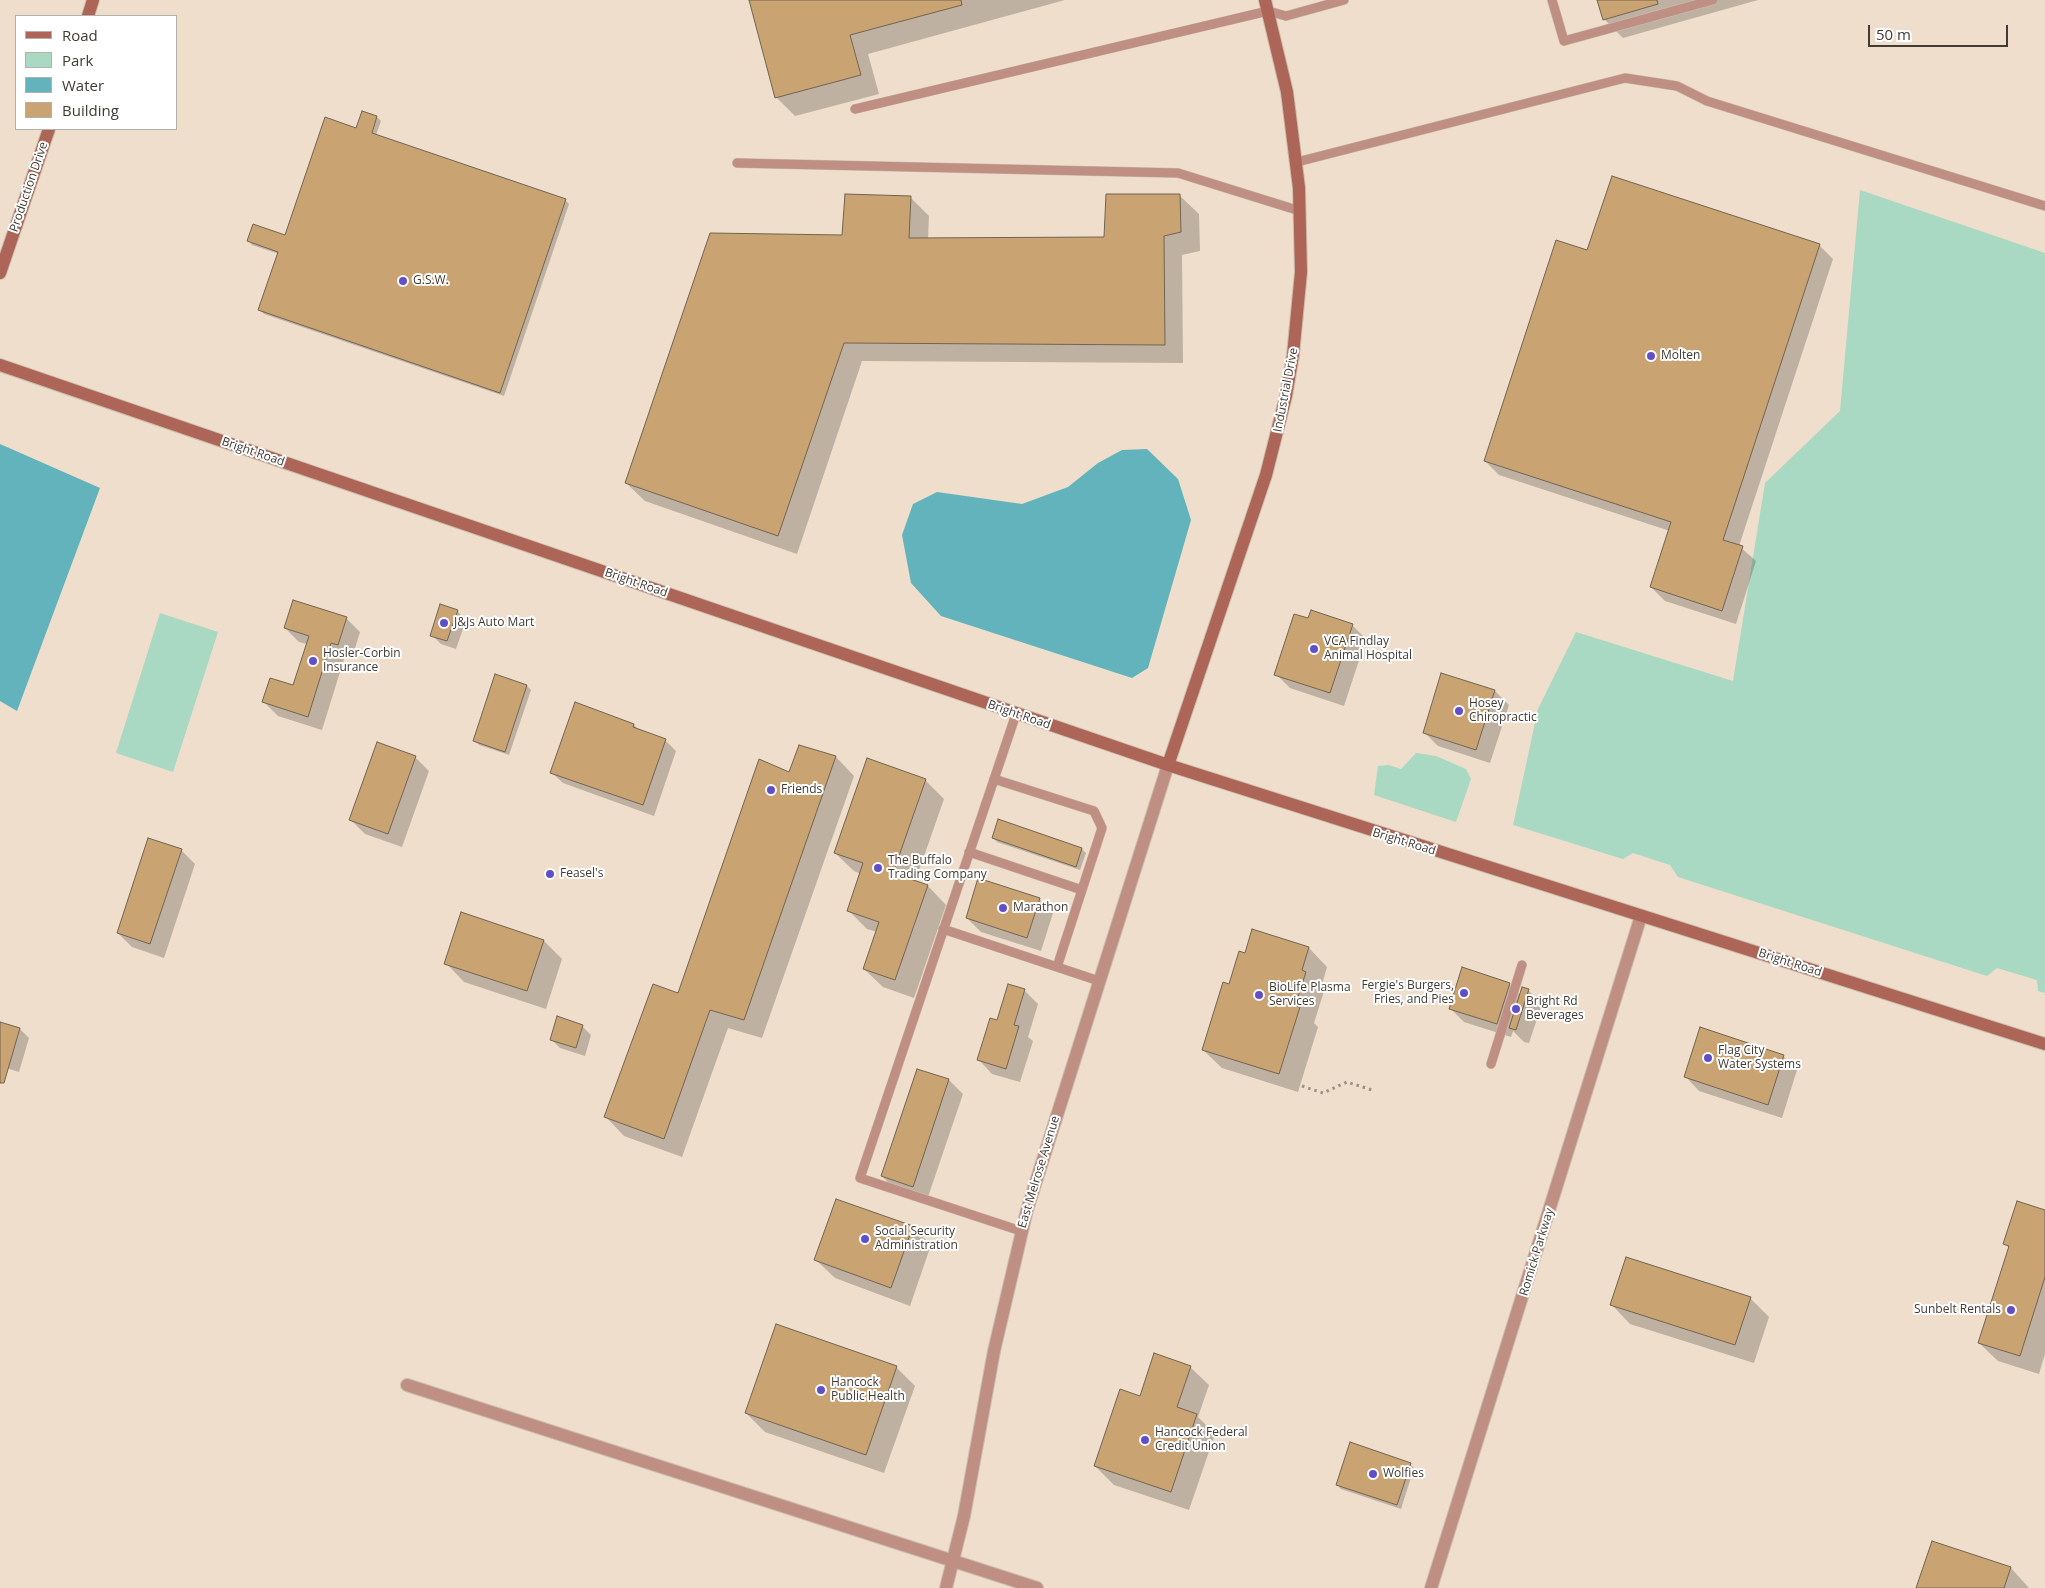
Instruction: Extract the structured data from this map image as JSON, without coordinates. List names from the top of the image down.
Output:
{
  "streets": {
    "main road": ["Production Drive", "Industrial Drive", "Bright Road"],
    "street": ["East Melrose Avenue", "Romick Parkway"]
  },
  "crossings": [
    ["Industrial Drive", "Bright Road"],
    ["Industrial Drive", "East Melrose Avenue"],
    ["Bright Road", "East Melrose Avenue"],
    ["Bright Road", "Romick Parkway"]
  ],
  "places": [
    "G.S.W.",
    "Molten",
    "J&Js Auto Mart",
    "VCA Findlay Animal Hospital",
    "Hosler-Corbin Insurance",
    "Hosey Chiropractic",
    "Friends",
    "The Buffalo Trading Company",
    "Feasel's",
    "Marathon",
    "Fergie's Burgers, Fries, and Pies",
    "BioLife Plasma Services",
    "Bright Rd Beverages",
    "Flag City Water Systems",
    "Social Security Administration",
    "Sunbelt Rentals",
    "Hancock Public Health",
    "Hancock Federal Credit Union",
    "Wolfies"
  ],
  "legend": [
    "Road",
    "Park",
    "Water",
    "Building"
  ],
  "scale_bar": "50 m"
}
